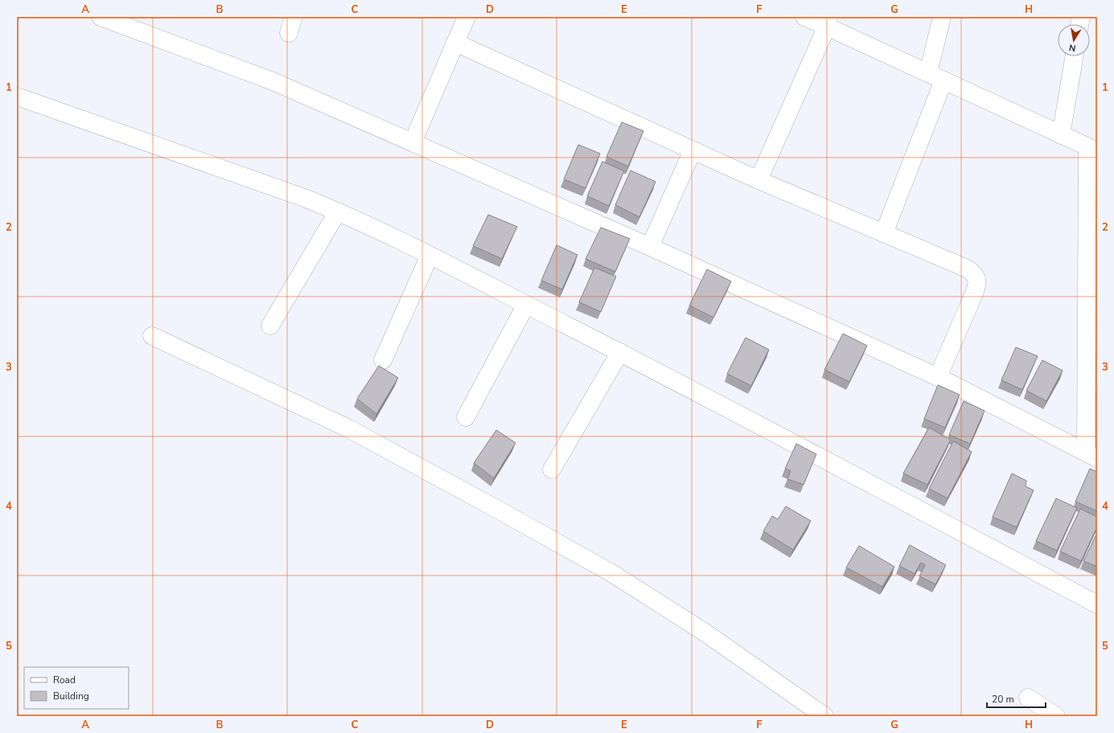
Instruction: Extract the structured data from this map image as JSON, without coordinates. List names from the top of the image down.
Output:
{
  "legend": ["Road", "Building"],
  "scale_bar": "20 m",
  "north": "bottom",
  "grid": {
    "columns": [
      "A",
      "B",
      "C",
      "D",
      "E",
      "F",
      "G",
      "H"
    ],
    "rows": [
      "1",
      "2",
      "3",
      "4",
      "5"
    ]
  }
}
